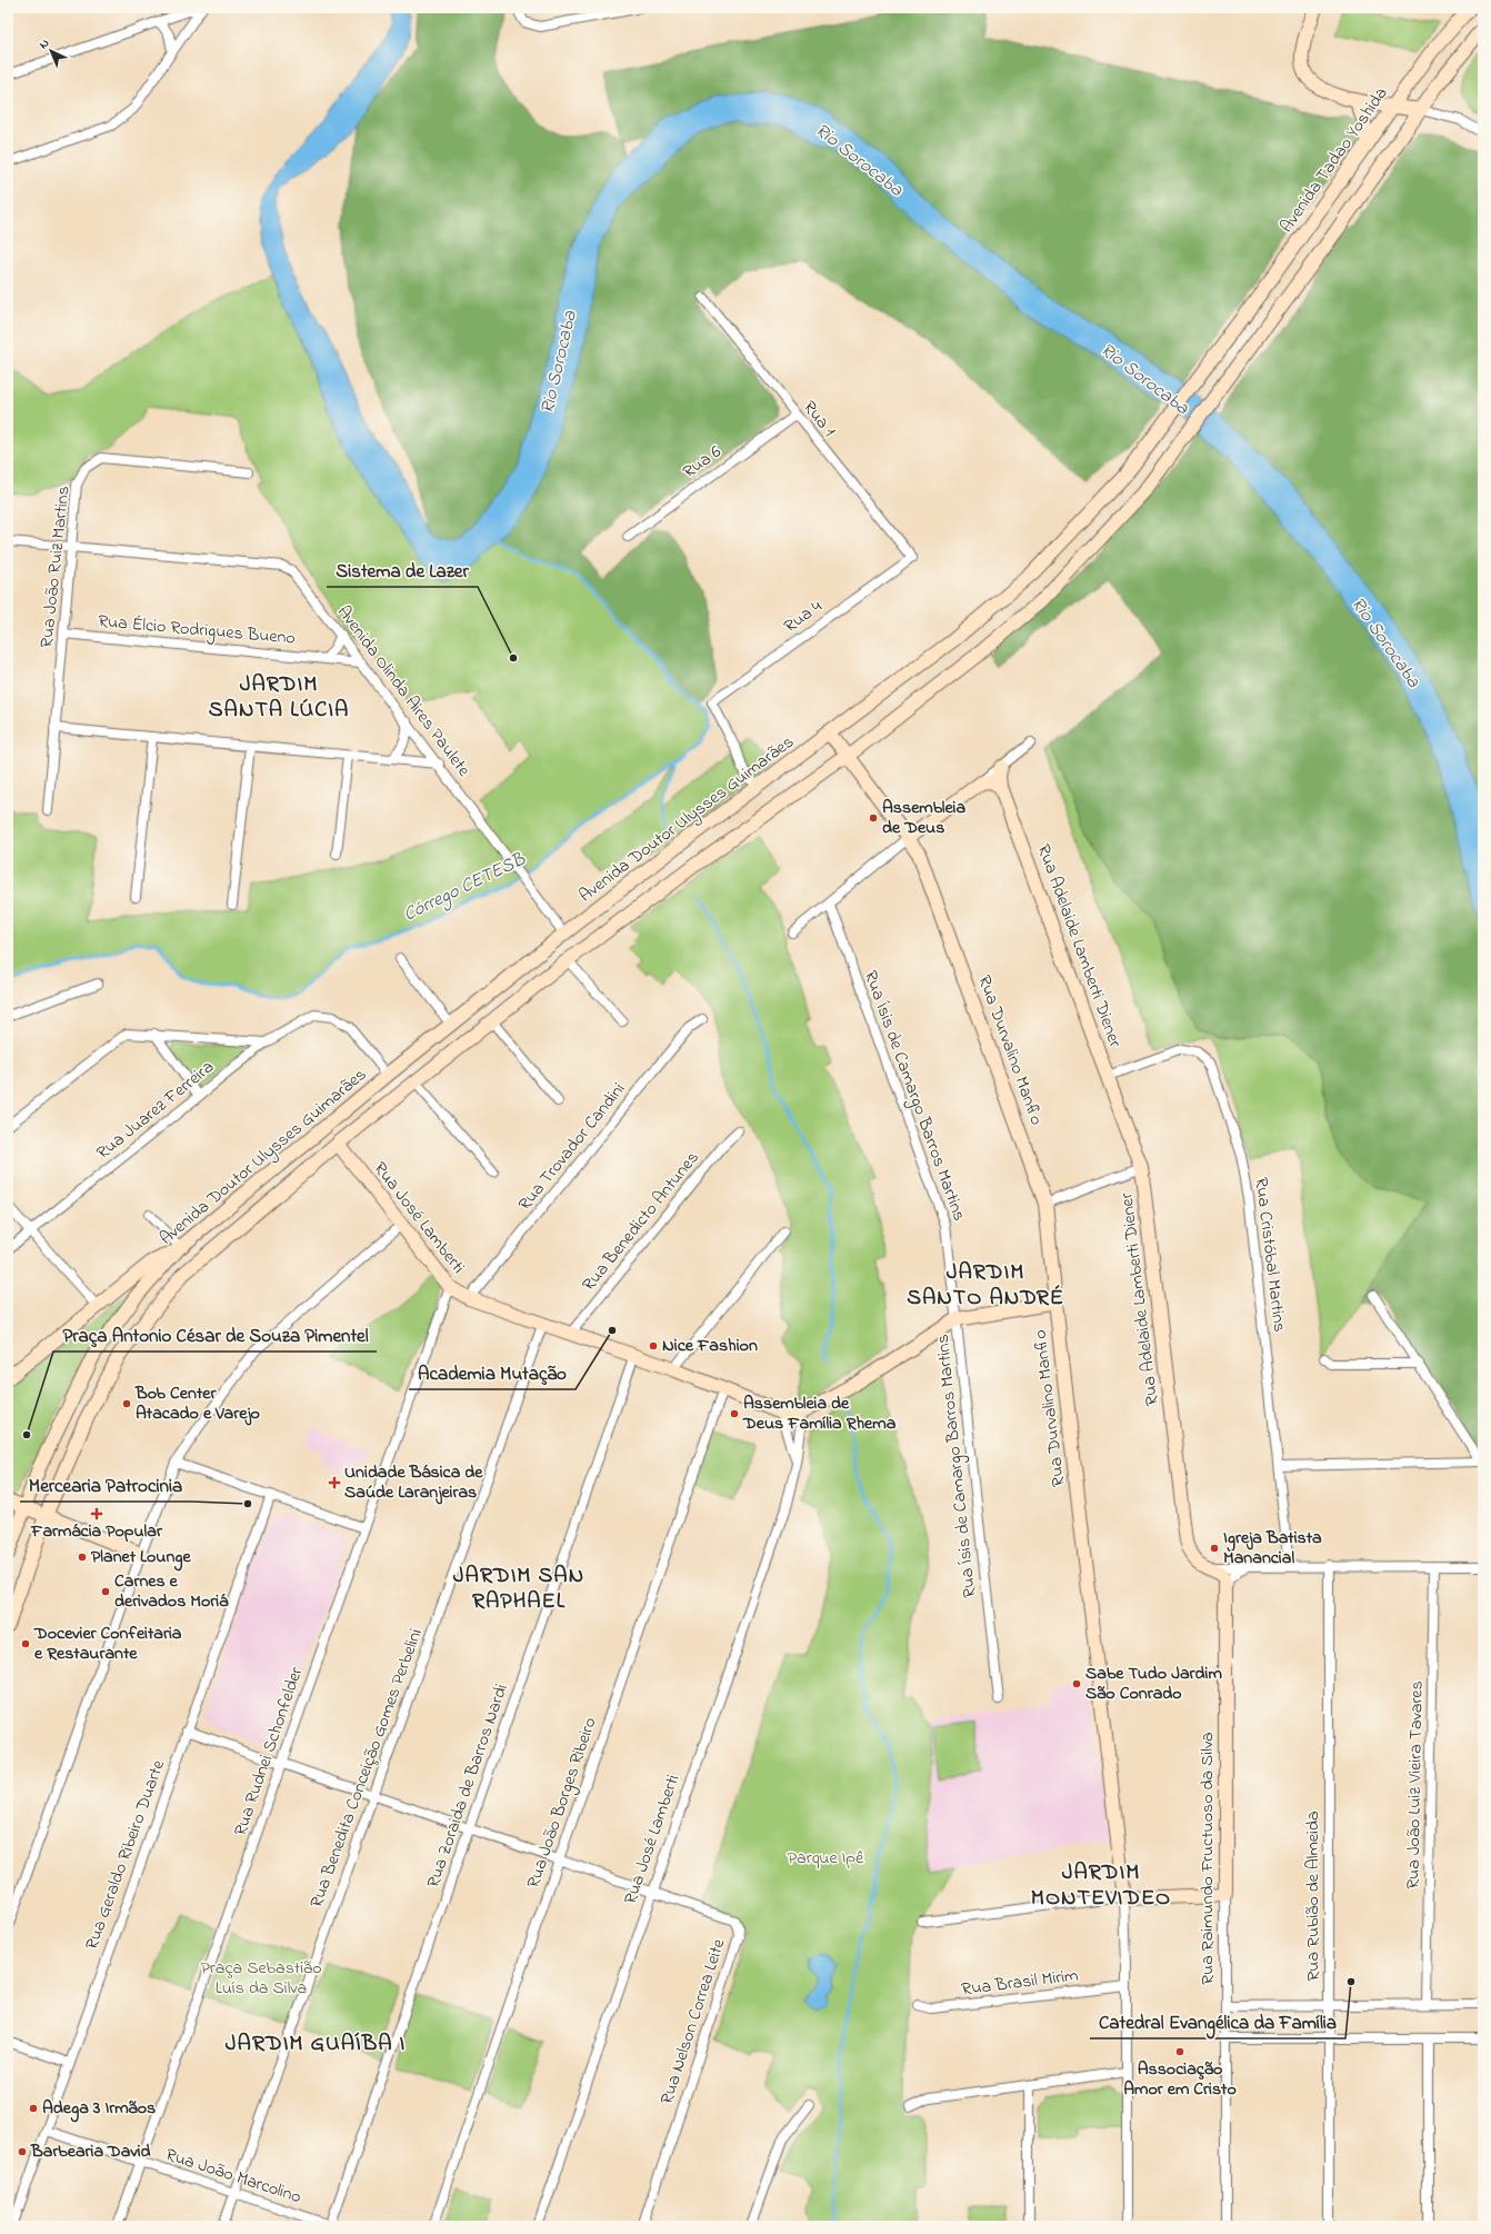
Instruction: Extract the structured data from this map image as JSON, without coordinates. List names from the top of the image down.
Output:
{
  "streets": {
    "main road": [
      "Avenida Tadao Yoshida",
      "Avenida Doutor Ulysses Guimarães",
      "Rua Adelaide Lamberti Diener",
      "Rua Durvalino Manfio",
      "Rua José Lamberti",
      "Rua Raimundo Fructuoso da Silva"
    ],
    "street": [
      "Rua 1",
      "Rua 6",
      "Rua João Ruiz Martins",
      "Rua 4",
      "Rua Élcio Rodrigues Bueno",
      "Avenida Olinda Aires Paulete",
      "Rua Ísis de Camargo Barros Martins",
      "Rua Juarez Ferreira",
      "Rua Trovador Candini",
      "Rua Benedicto Antunes",
      "Rua Cristóbal Martins",
      "Rua Rudnei Schonfelder",
      "Rua Benedita Conceição Gomes Perbelini",
      "Rua João Luiz Vieira Tavares",
      "Rua Zoraida de Barros Nardi",
      "Rua João Borges Ribeiro",
      "Rua Geraldo Ribeiro Duarte",
      "Rua Rubião de Almeida",
      "Rua Brasil Mirim",
      "Rua Nelson Correa Leite",
      "Rua João Marcolino"
    ]
  },
  "crossings": [
    ["Avenida Tadao Yoshida", "Avenida Doutor Ulysses Guimarães"],
    ["Rua 1", "Rua 6"],
    ["Rua 1", "Rua 4"],
    ["Rua João Ruiz Martins", "Rua Élcio Rodrigues Bueno"],
    ["Rua João Ruiz Martins", "Avenida Olinda Aires Paulete"],
    ["Rua 4", "Avenida Doutor Ulysses Guimarães"],
    ["Rua Élcio Rodrigues Bueno", "Avenida Olinda Aires Paulete"],
    ["Avenida Olinda Aires Paulete", "Avenida Doutor Ulysses Guimarães"],
    ["Avenida Doutor Ulysses Guimarães", "Rua Durvalino Manfio"],
    ["Avenida Doutor Ulysses Guimarães", "Rua Juarez Ferreira"],
    ["Avenida Doutor Ulysses Guimarães", "Rua José Lamberti"],
    ["Rua Adelaide Lamberti Diener", "Rua Cristóbal Martins"],
    ["Rua Adelaide Lamberti Diener", "Rua Raimundo Fructuoso da Silva"],
    ["Rua Durvalino Manfio", "Rua Brasil Mirim"],
    ["Rua Trovador Candini", "Rua José Lamberti"],
    ["Rua José Lamberti", "Rua Benedicto Antunes"],
    ["Rua José Lamberti", "Rua Rudnei Schonfelder"],
    ["Rua José Lamberti", "Rua Benedita Conceição Gomes Perbelini"],
    ["Rua José Lamberti", "Rua Zoraida de Barros Nardi"],
    ["Rua José Lamberti", "Rua João Borges Ribeiro"],
    ["Rua José Lamberti", "Rua Nelson Correa Leite"],
    ["Rua Rudnei Schonfelder", "Rua Nelson Correa Leite"],
    ["Rua Rudnei Schonfelder", "Rua João Marcolino"],
    ["Rua Benedita Conceição Gomes Perbelini", "Rua Nelson Correa Leite"],
    ["Rua Benedita Conceição Gomes Perbelini", "Rua João Marcolino"],
    ["Rua Zoraida de Barros Nardi", "Rua Nelson Correa Leite"],
    ["Rua Zoraida de Barros Nardi", "Rua João Marcolino"],
    ["Rua João Borges Ribeiro", "Rua Nelson Correa Leite"],
    ["Rua Geraldo Ribeiro Duarte", "Rua Nelson Correa Leite"],
    ["Rua Geraldo Ribeiro Duarte", "Rua João Marcolino"]
  ],
  "districts": [
    "JARDIM SANTA LÚCIA",
    "JARDIM SANTO ANDRÉ",
    "JARDIM SAN RAPHAEL",
    "JARDIM MONTEVIDEO",
    "JARDIM GUAÍBA I"
  ],
  "water": ["Rio Sorocaba", "Córrego CETESB"],
  "parks": ["Parque Ipê", "Praça Sebastião Luís da Silva"],
  "places": {
    "other": [
      "Sistema de Lazer",
      "Assembleia de Deus",
      "Academia Mutação",
      "Nice Fashion",
      "Bob Center Atacado e Varejo",
      "Assembleia de Deus Família Rhema",
      "Praça Antonio César de Souza Pimentel",
      "Mercearia Patrocinia",
      "Igreja Batista Manancial",
      "Planet Lounge",
      "Carnes e derivados Moriá",
      "Docevier Confeitaria e Restaurante",
      "Sabe Tudo Jardim São Conrado",
      "Catedral Evangélica da Família",
      "Associação Amor em Cristo",
      "Adega 3 Irmãos",
      "Barbearia David"
    ],
    "health": ["Unidade Básica de Saúde Laranjeiras", "Farmácia Popular"]
  },
  "north": "top left"
}
